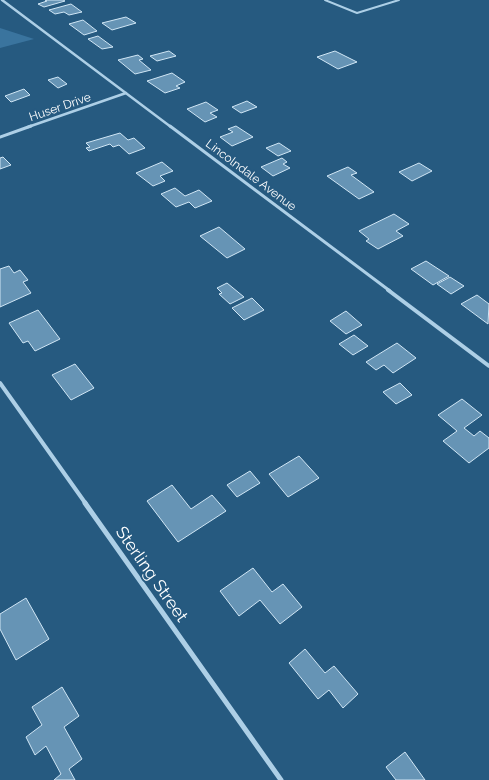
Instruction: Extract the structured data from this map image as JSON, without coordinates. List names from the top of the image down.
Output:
{
  "streets": {
    "street": ["Huser Drive", "Lincolndale Avenue", "Sterling Street"]
  },
  "crossings": [
    ["Huser Drive", "Lincolndale Avenue"]
  ]
}
